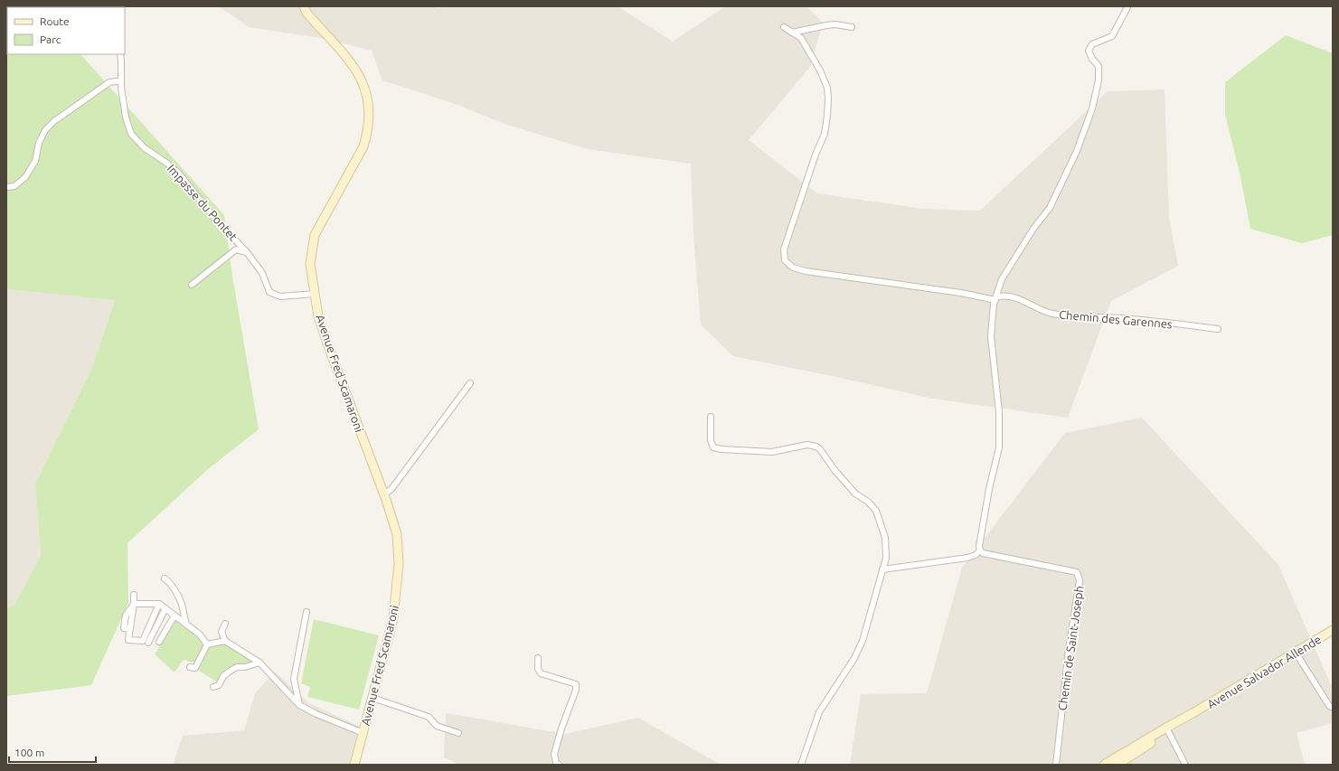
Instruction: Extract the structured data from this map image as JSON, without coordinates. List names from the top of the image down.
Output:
{
  "streets": {
    "main road": ["Avenue Fred Scamaroni", "Avenue Salvador Allende"],
    "street": ["Impasse du Pontet", "Chemin des Garennes", "Chemin de Saint-Joseph"]
  },
  "crossings": [
    ["Impasse du Pontet", "Avenue Fred Scamaroni"]
  ],
  "legend": ["Route", "Parc"],
  "scale_bar": "100 m"
}
